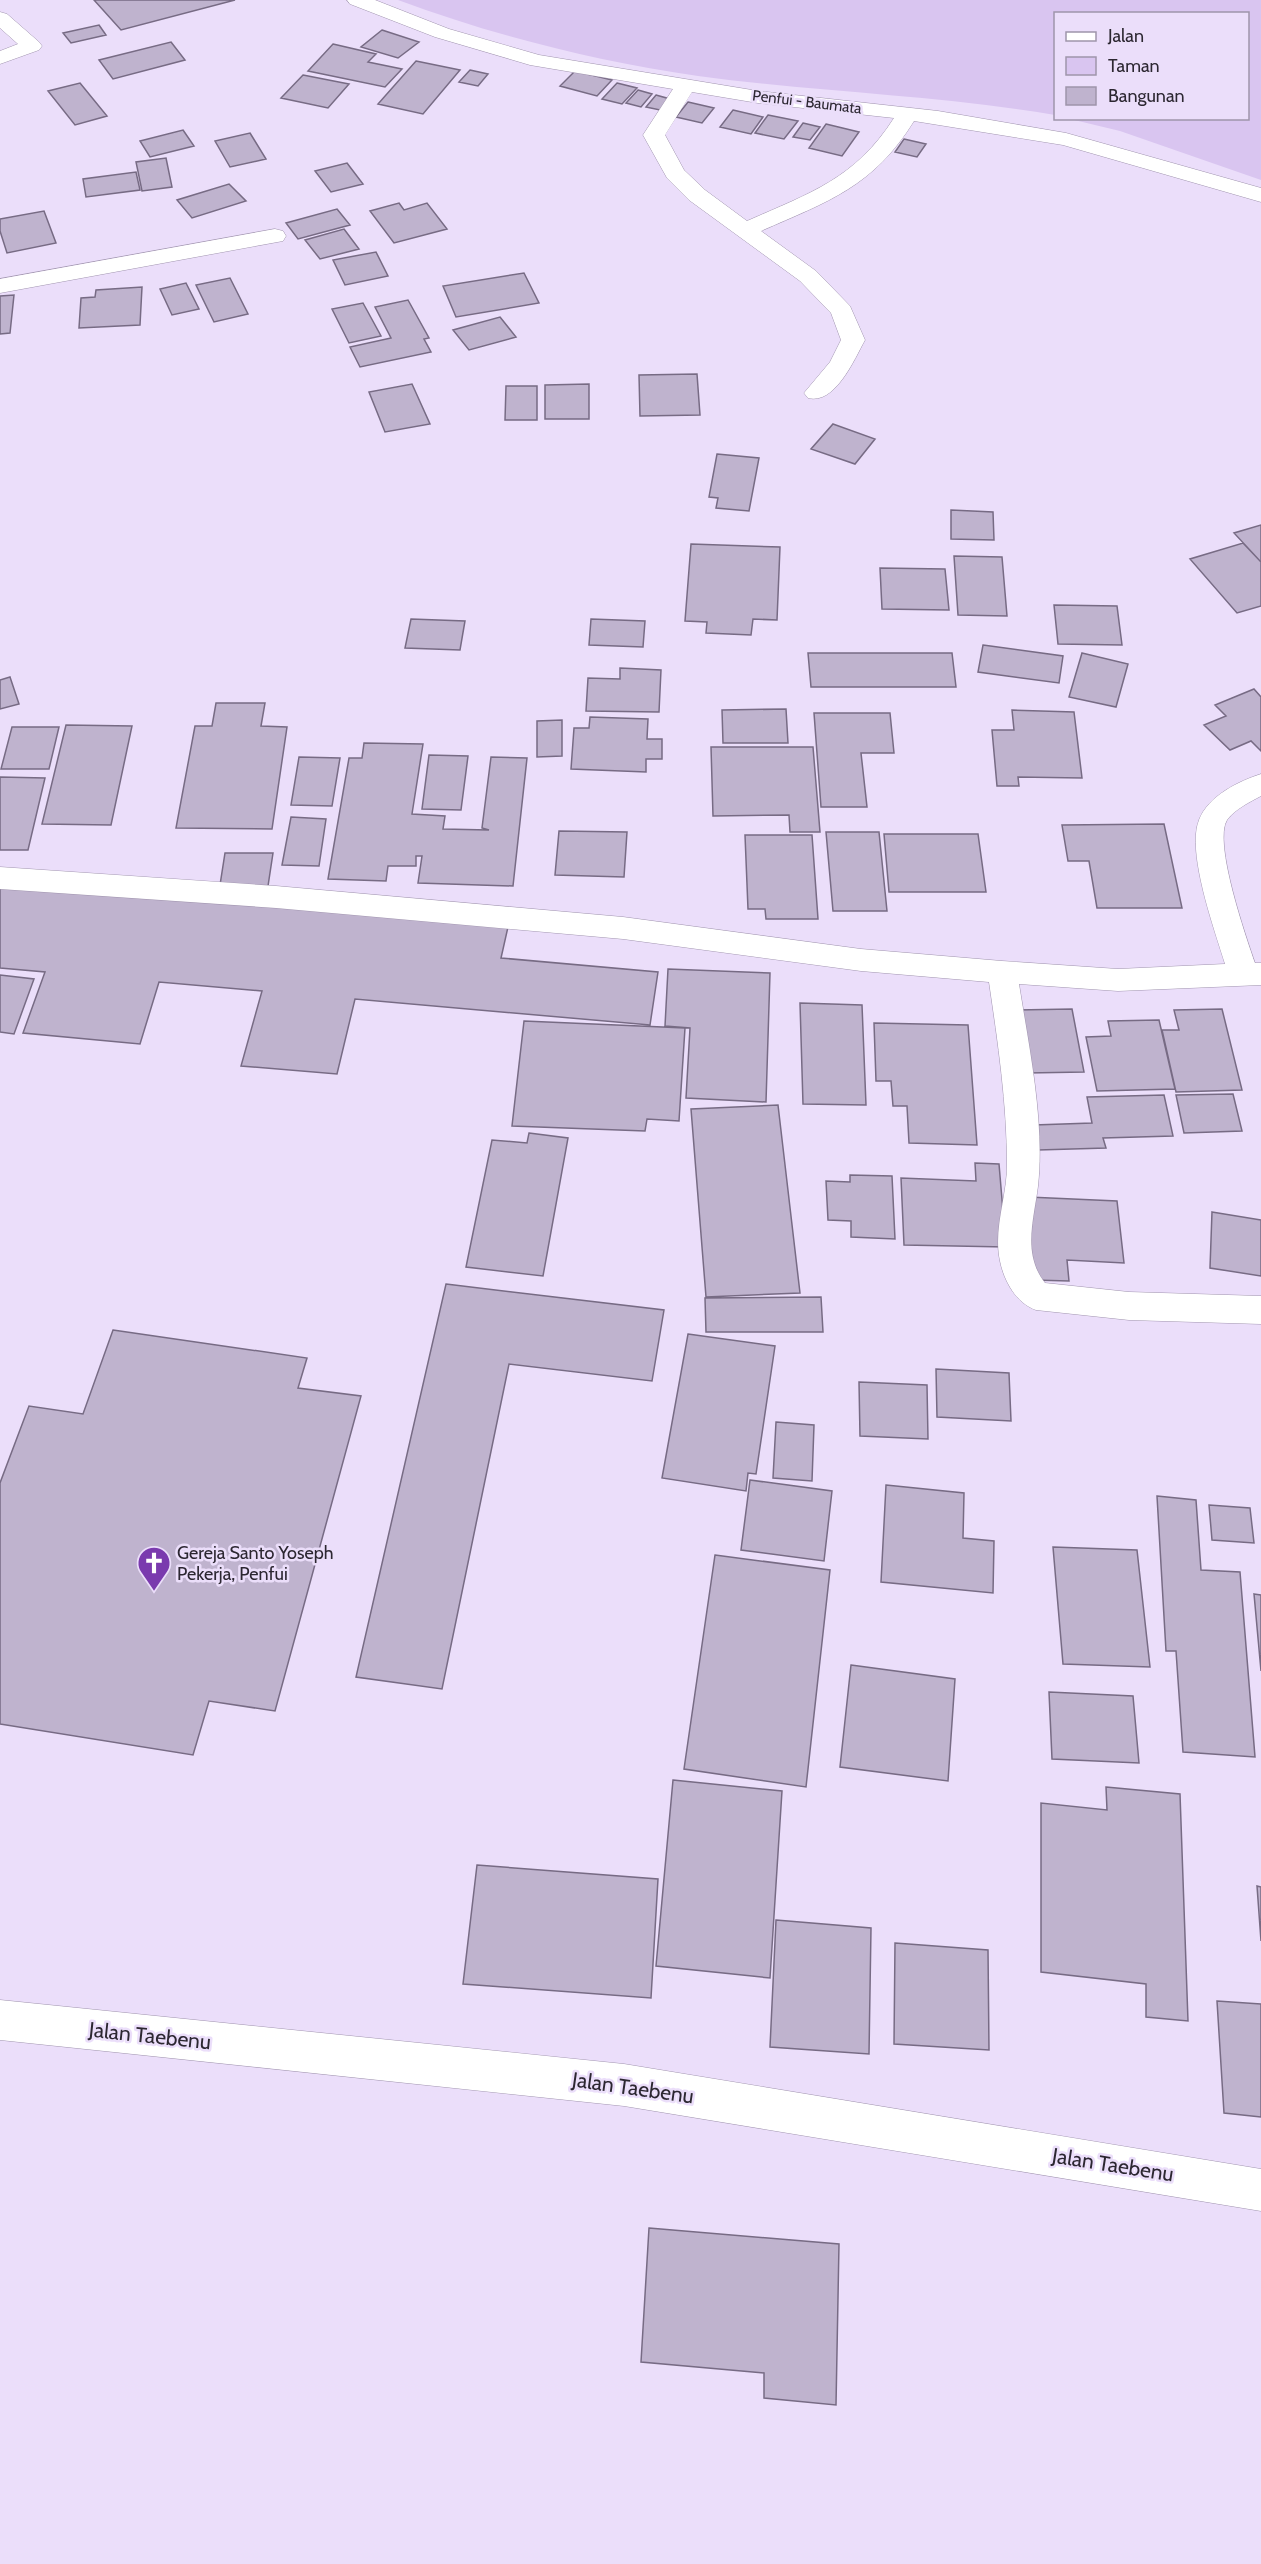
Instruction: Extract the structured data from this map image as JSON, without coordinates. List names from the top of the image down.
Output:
{
  "streets": {
    "street": ["Penfui - Baumata", "Jalan Taebenu"]
  },
  "places": {
    "church": ["Gereja Santo Yoseph Pekerja, Penfui"]
  },
  "legend": ["Jalan", "Taman", "Bangunan"]
}
